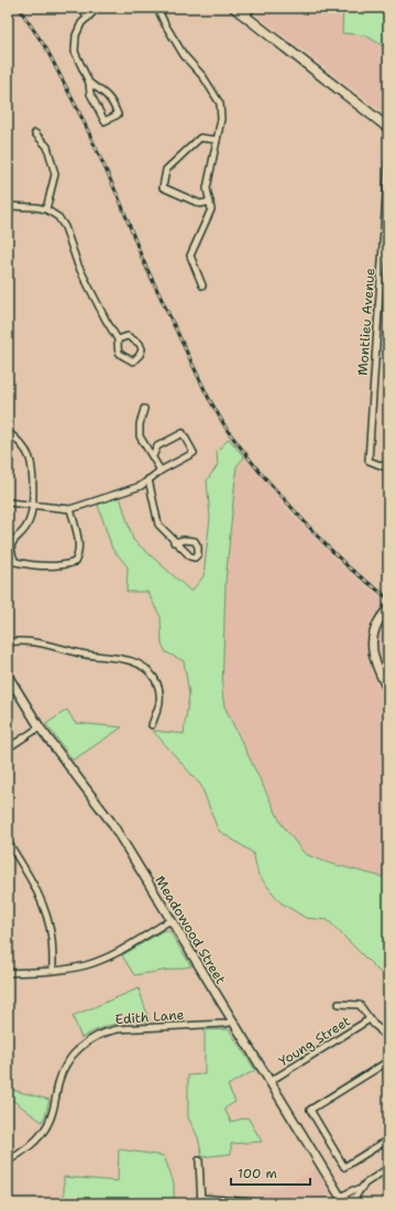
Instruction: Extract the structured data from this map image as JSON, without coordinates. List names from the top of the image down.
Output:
{
  "streets": {
    "street": [
      "Montlieu Avenue",
      "Meadowood Street",
      "Edith Lane",
      "Young Street"
    ]
  },
  "crossings": [
    ["Meadowood Street", "Edith Lane"],
    ["Meadowood Street", "Young Street"]
  ],
  "scale_bar": "100 m"
}
